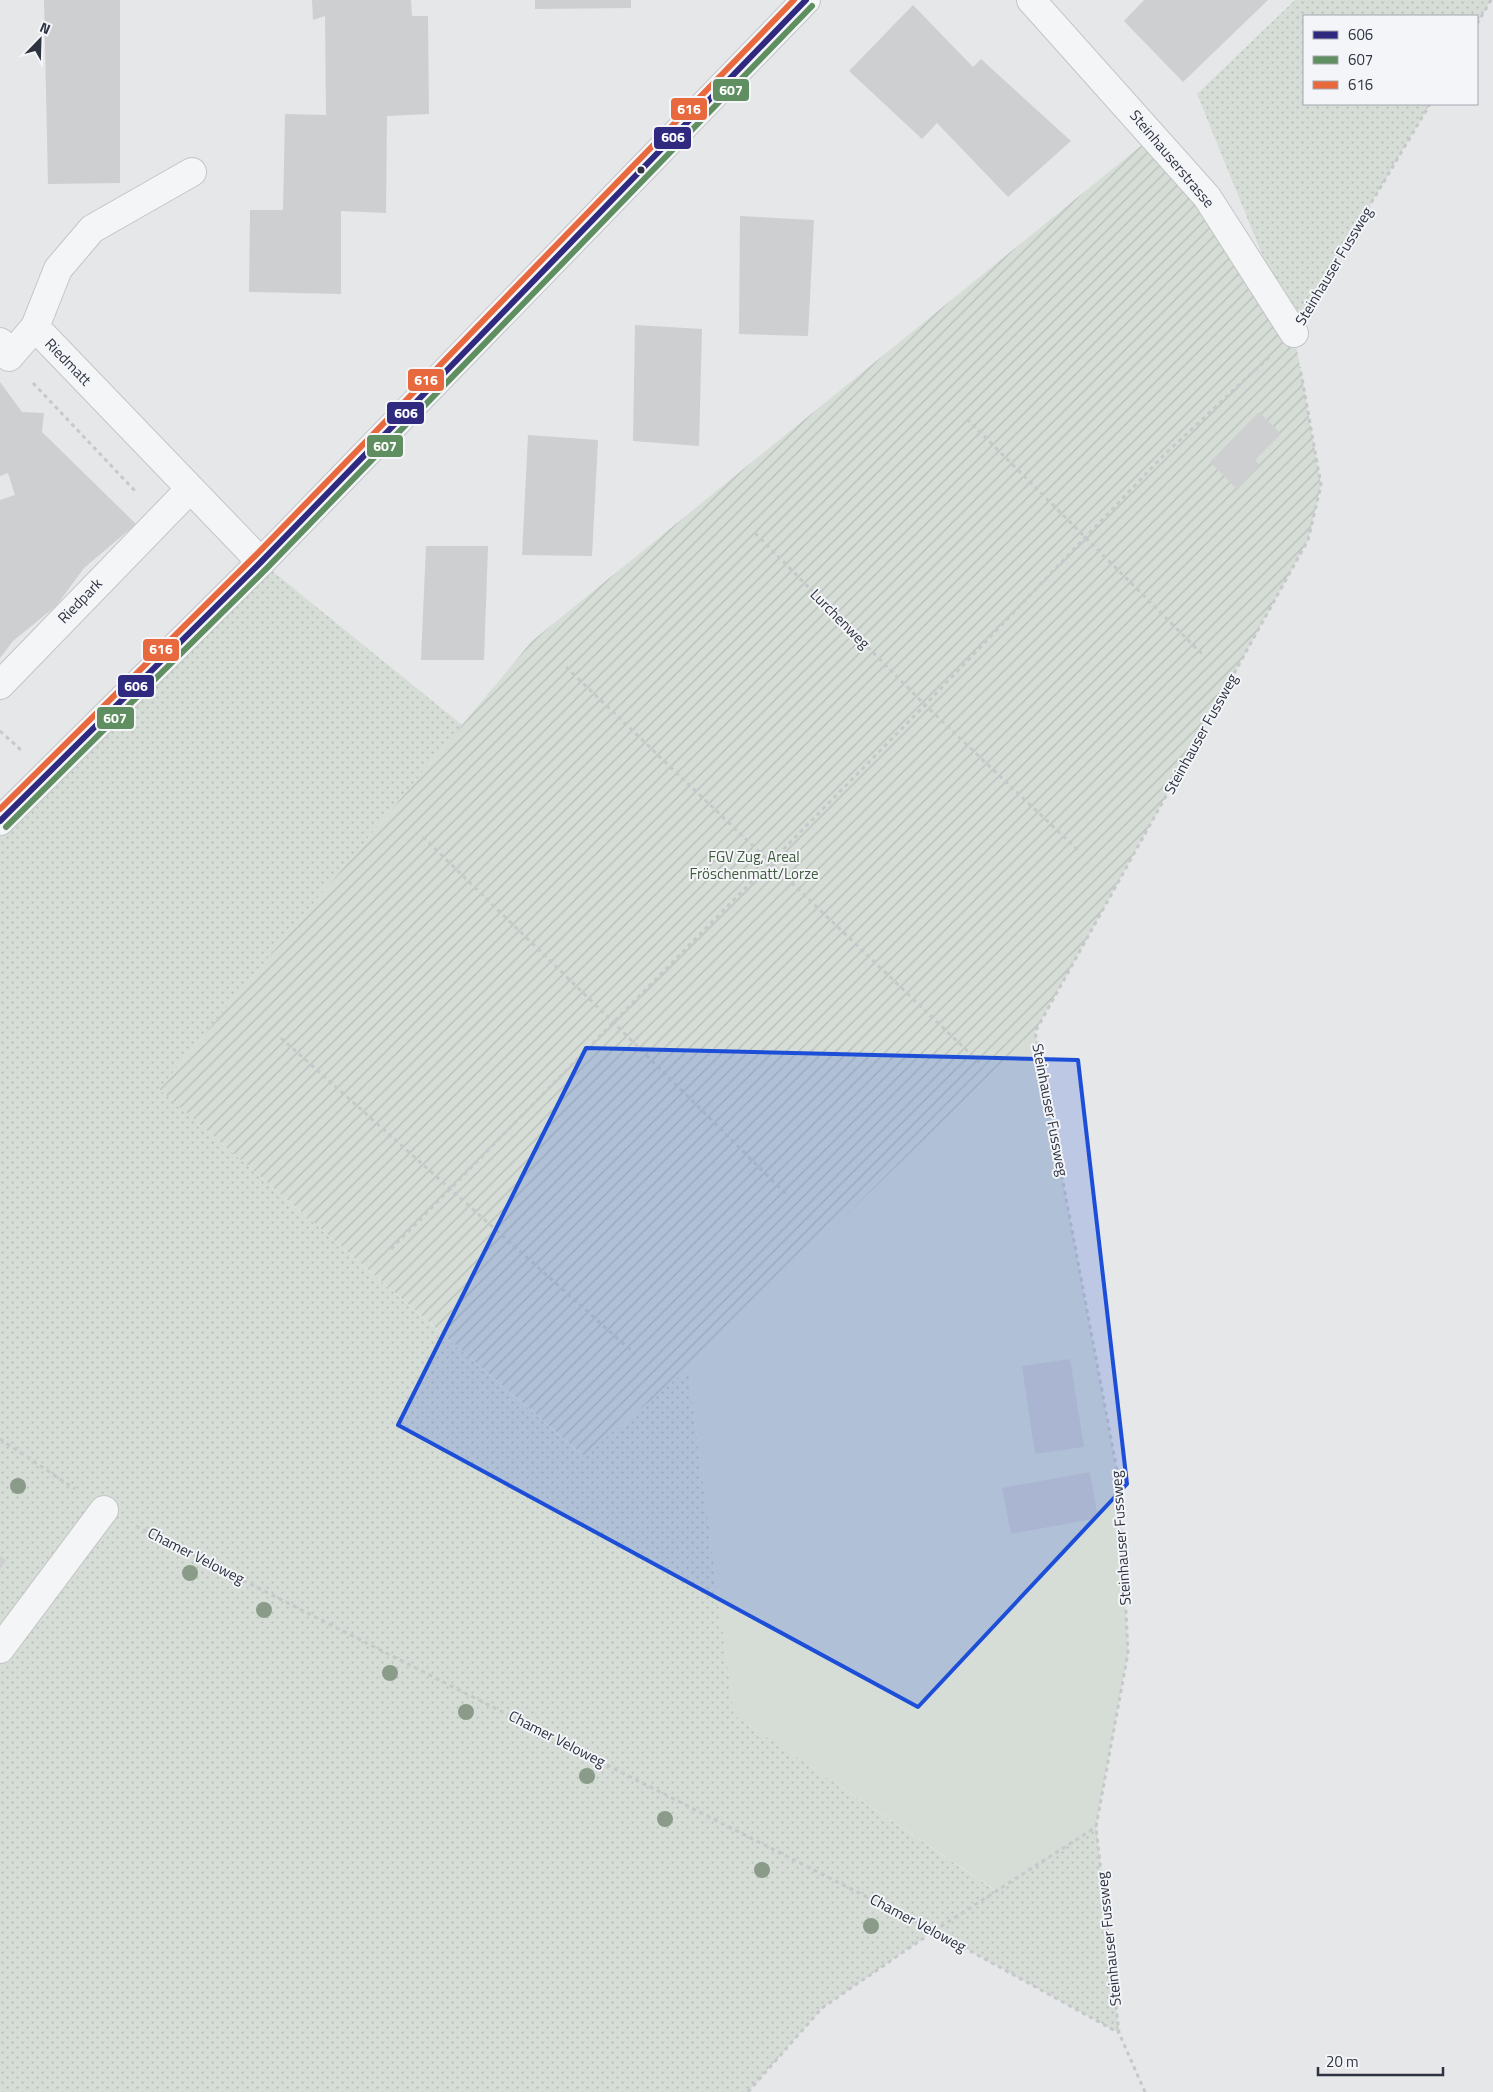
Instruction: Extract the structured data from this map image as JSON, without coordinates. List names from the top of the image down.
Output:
{
  "streets": {
    "street": ["Steinhauserstrasse", "Riedmatt", "Riedpark"],
    "path": ["Steinhauser Fussweg", "Lurchenweg", "Chamer Veloweg"]
  },
  "crossings": [
    ["Steinhauserstrasse", "Steinhauser Fussweg"],
    ["Steinhauser Fussweg", "Chamer Veloweg"],
    ["Riedmatt", "Riedpark"]
  ],
  "parks": ["FGV Zug, Areal Fröschenmatt/Lorze"],
  "lines": ["transit line 606", "transit line 616", "transit line 607"],
  "legend": ["606", "607", "616"],
  "scale_bar": "20 m",
  "north": "top right"
}
